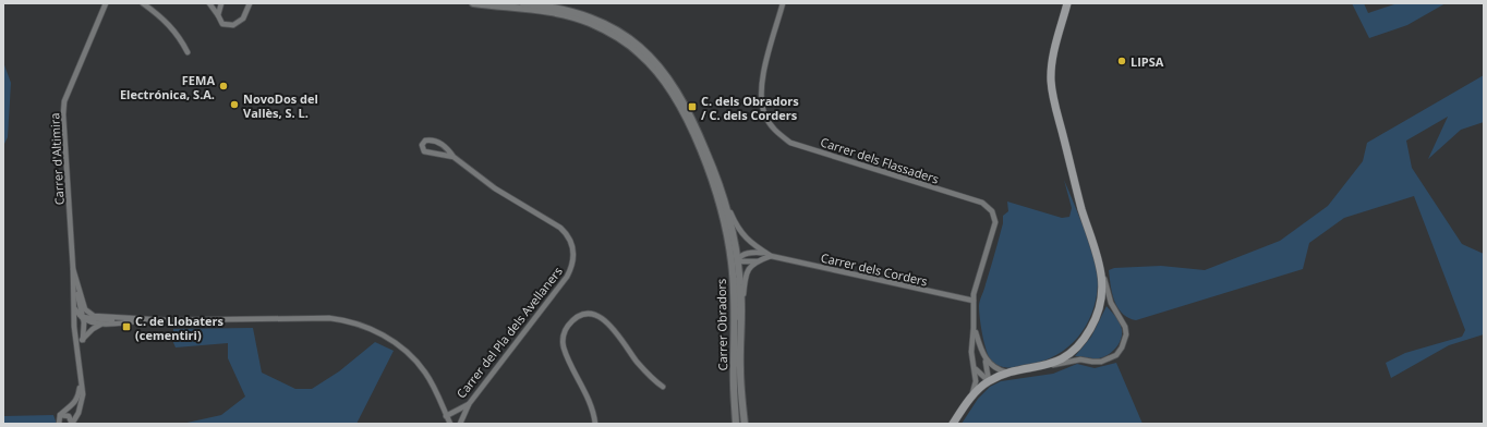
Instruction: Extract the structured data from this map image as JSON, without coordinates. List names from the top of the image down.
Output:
{
  "streets": {
    "street": [
      "Carrer d'Altimira",
      "Carrer dels Flassaders",
      "Carrer dels Corders",
      "Carrer Obradors",
      "Carrer del Pla dels Avellaners"
    ]
  },
  "crossings": [
    ["Carrer dels Flassaders", "Carrer dels Corders"]
  ],
  "places": {
    "other": ["LIPSA", "FEMA Electrónica, S.A.", "NovoDos del Vallès, S. L."],
    "transit": ["C. dels Obradors / C. dels Corders", "C. de Llobaters (cementiri)"]
  }
}
